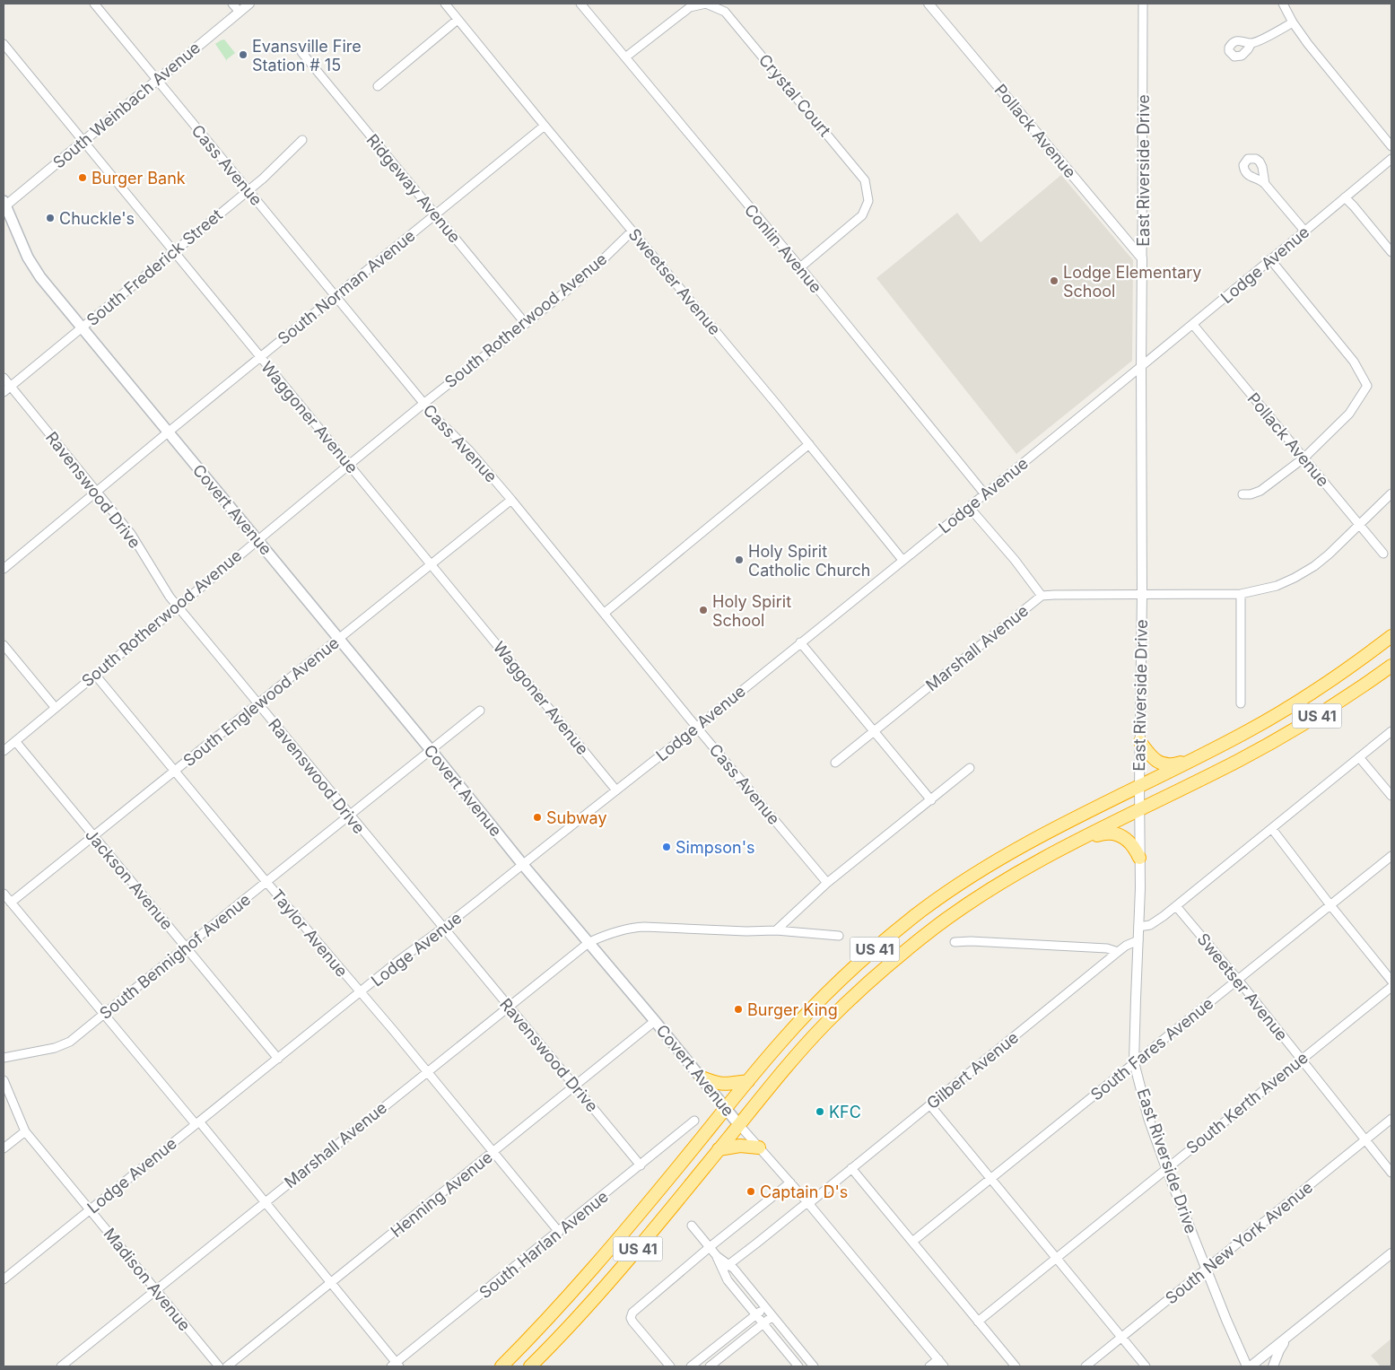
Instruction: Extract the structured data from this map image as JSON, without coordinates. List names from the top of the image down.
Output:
{
  "streets": {
    "highway": ["US 41"],
    "main road": ["Covert Avenue"],
    "street": [
      "Crystal Court",
      "South Weinbach Avenue",
      "Pollack Avenue",
      "Cass Avenue",
      "East Riverside Drive",
      "Ridgeway Avenue",
      "Conlin Avenue",
      "Lodge Avenue",
      "South Frederick Street",
      "Sweetser Avenue",
      "South Norman Avenue",
      "South Rotherwood Avenue",
      "Waggoner Avenue",
      "Ravenswood Drive",
      "Marshall Avenue",
      "South Englewood Avenue",
      "Jackson Avenue",
      "Taylor Avenue",
      "South Bennighof Avenue",
      "South Fares Avenue",
      "Gilbert Avenue",
      "South Kerth Avenue",
      "Henning Avenue",
      "South New York Avenue",
      "South Harlan Avenue",
      "Madison Avenue"
    ]
  },
  "crossings": [
    ["Crystal Court", "Conlin Avenue"],
    ["South Weinbach Avenue", "Cass Avenue"],
    ["South Weinbach Avenue", "Waggoner Avenue"],
    ["South Weinbach Avenue", "Covert Avenue"],
    ["Pollack Avenue", "East Riverside Drive"],
    ["Pollack Avenue", "Lodge Avenue"],
    ["Pollack Avenue", "Marshall Avenue"],
    ["Cass Avenue", "Lodge Avenue"],
    ["Cass Avenue", "South Frederick Street"],
    ["Cass Avenue", "South Norman Avenue"],
    ["Cass Avenue", "South Rotherwood Avenue"],
    ["Cass Avenue", "South Englewood Avenue"],
    ["East Riverside Drive", "Lodge Avenue"],
    ["East Riverside Drive", "Marshall Avenue"],
    ["East Riverside Drive", "US 41"],
    ["East Riverside Drive", "South Fares Avenue"],
    ["East Riverside Drive", "Gilbert Avenue"],
    ["East Riverside Drive", "South Kerth Avenue"],
    ["East Riverside Drive", "South New York Avenue"],
    ["Ridgeway Avenue", "South Norman Avenue"],
    ["Ridgeway Avenue", "South Rotherwood Avenue"],
    ["Conlin Avenue", "Lodge Avenue"],
    ["Lodge Avenue", "Sweetser Avenue"],
    ["Lodge Avenue", "Waggoner Avenue"],
    ["Lodge Avenue", "Ravenswood Drive"],
    ["Lodge Avenue", "Covert Avenue"],
    ["Lodge Avenue", "Jackson Avenue"],
    ["Lodge Avenue", "Taylor Avenue"],
    ["Lodge Avenue", "Madison Avenue"],
    ["South Frederick Street", "Waggoner Avenue"],
    ["South Frederick Street", "Ravenswood Drive"],
    ["South Frederick Street", "Covert Avenue"],
    ["Sweetser Avenue", "South Norman Avenue"],
    ["Sweetser Avenue", "South Rotherwood Avenue"],
    ["Sweetser Avenue", "South Fares Avenue"],
    ["Sweetser Avenue", "South Kerth Avenue"],
    ["Sweetser Avenue", "South New York Avenue"],
    ["South Norman Avenue", "Waggoner Avenue"],
    ["South Norman Avenue", "Ravenswood Drive"],
    ["South Norman Avenue", "Covert Avenue"],
    ["South Rotherwood Avenue", "Waggoner Avenue"],
    ["South Rotherwood Avenue", "Ravenswood Drive"],
    ["South Rotherwood Avenue", "Covert Avenue"],
    ["South Rotherwood Avenue", "Jackson Avenue"],
    ["South Rotherwood Avenue", "Taylor Avenue"],
    ["Waggoner Avenue", "South Englewood Avenue"],
    ["Ravenswood Drive", "Marshall Avenue"],
    ["Ravenswood Drive", "South Englewood Avenue"],
    ["Ravenswood Drive", "South Bennighof Avenue"],
    ["Ravenswood Drive", "Henning Avenue"],
    ["Ravenswood Drive", "South Harlan Avenue"],
    ["Covert Avenue", "Marshall Avenue"],
    ["Covert Avenue", "South Englewood Avenue"],
    ["Covert Avenue", "US 41"],
    ["Covert Avenue", "South Bennighof Avenue"],
    ["Covert Avenue", "Gilbert Avenue"],
    ["Covert Avenue", "Henning Avenue"],
    ["Marshall Avenue", "Taylor Avenue"],
    ["Marshall Avenue", "Madison Avenue"],
    ["South Englewood Avenue", "Jackson Avenue"],
    ["South Englewood Avenue", "Taylor Avenue"],
    ["Jackson Avenue", "South Bennighof Avenue"],
    ["Taylor Avenue", "South Bennighof Avenue"],
    ["Taylor Avenue", "Henning Avenue"],
    ["Taylor Avenue", "South Harlan Avenue"]
  ],
  "places": [
    "Evansville Fire Station # 15",
    "Burger Bank",
    "Chuckle's",
    "Lodge Elementary School",
    "Holy Spirit Catholic Church",
    "Holy Spirit School",
    "Subway",
    "Simpson's",
    "Burger King",
    "KFC",
    "Captain D's"
  ]
}
